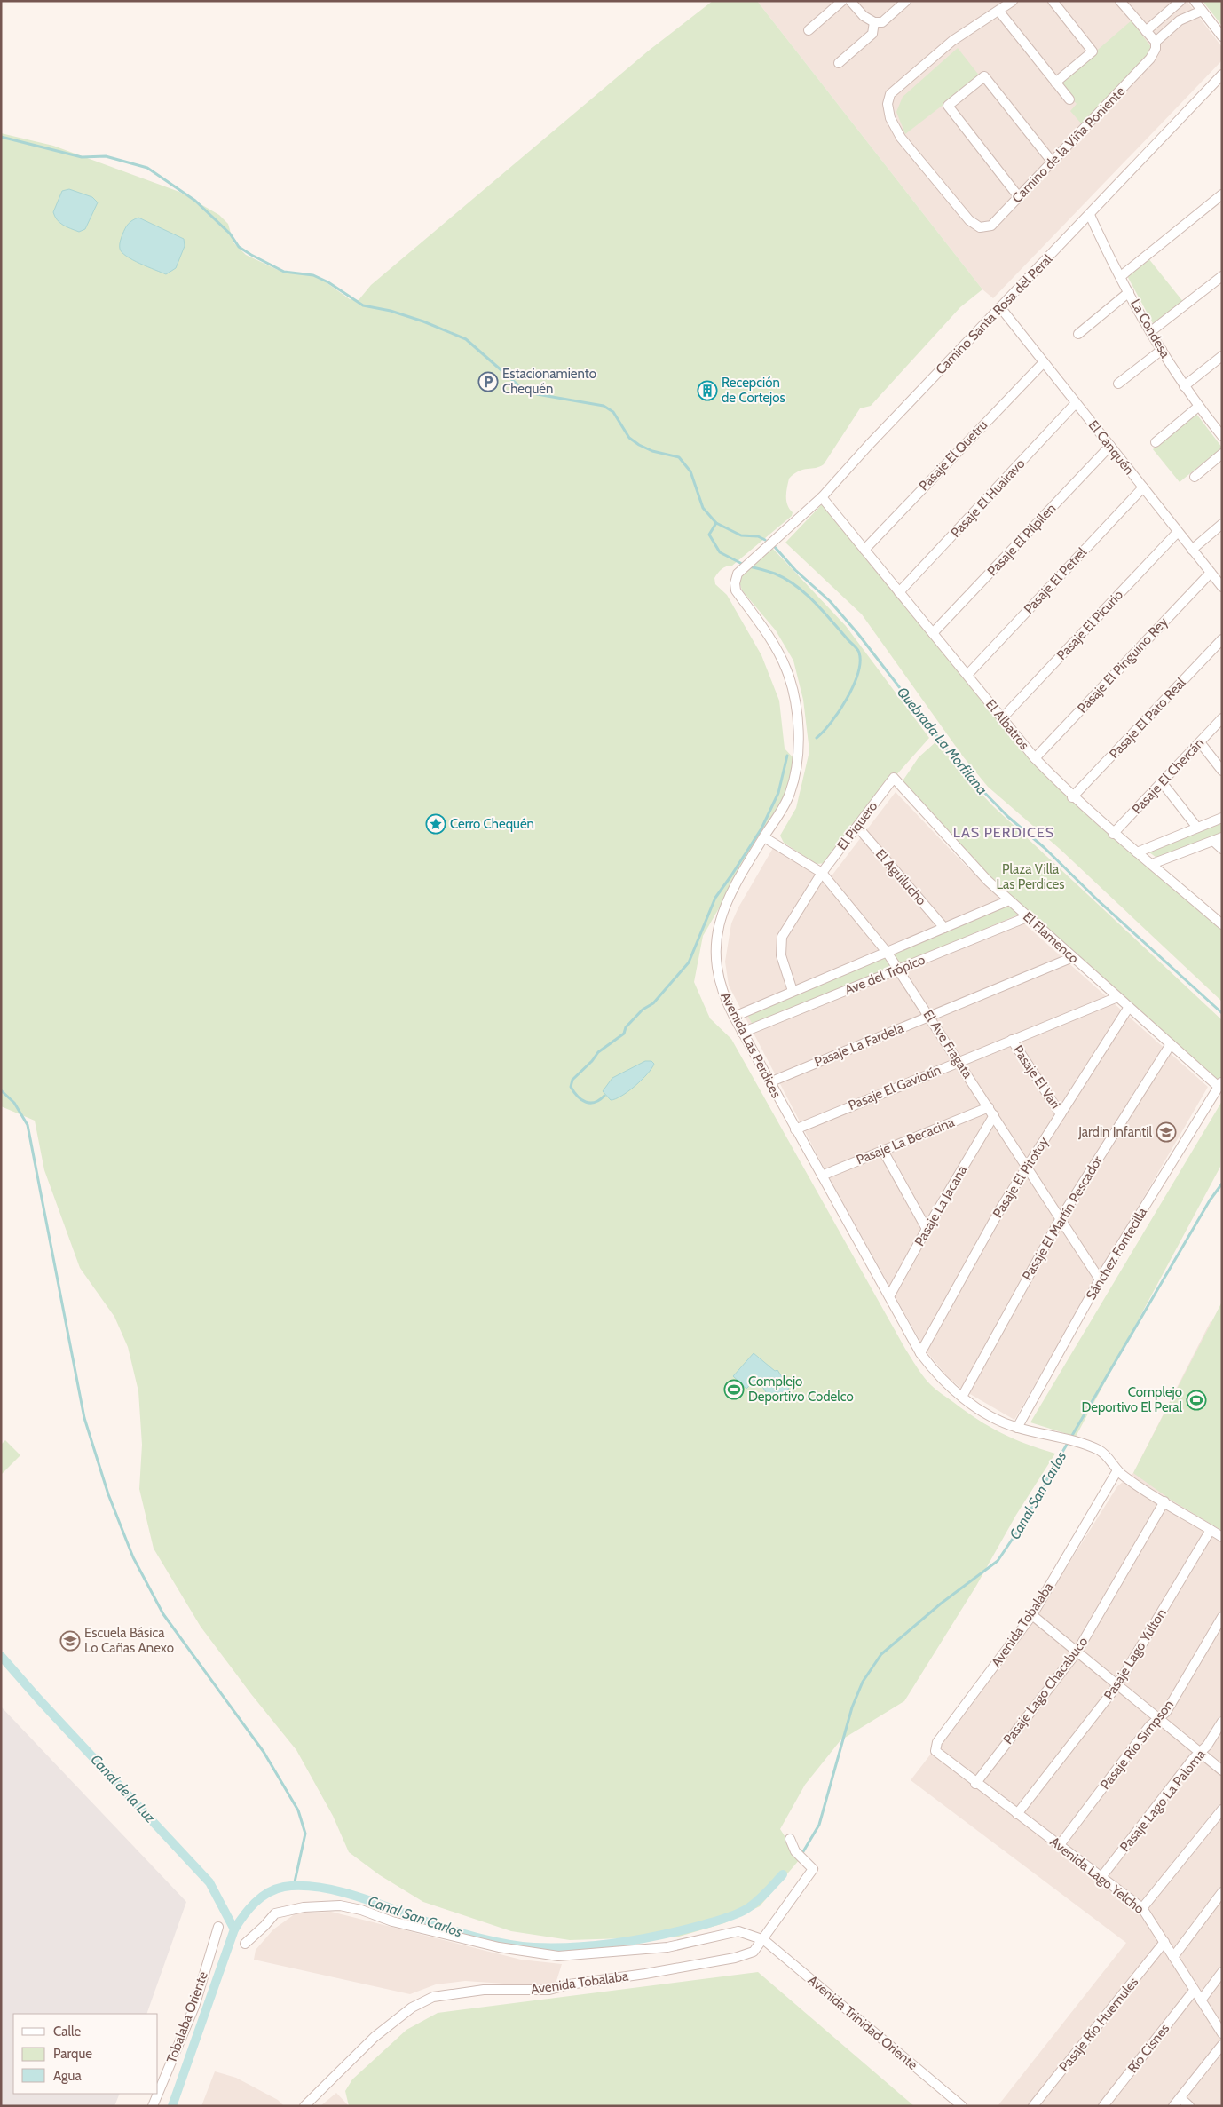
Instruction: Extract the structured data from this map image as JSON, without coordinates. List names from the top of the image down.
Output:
{
  "streets": {
    "street": [
      "Camino de la Viña Poniente",
      "Camino Santa Rosa del Peral",
      "La Condesa",
      "El Canquén",
      "Pasaje El Quetru",
      "Pasaje El Huairavo",
      "Pasaje El Pilpilen",
      "Pasaje El Petrel",
      "Pasaje El Picurio",
      "Pasaje El Pinguino Rey",
      "Pasaje El Pato Real",
      "El Albatros",
      "Pasaje El Chercán",
      "El Piquero",
      "El Aguilucho",
      "El Flamenco",
      "Ave del Trópico",
      "El Ave Fragata",
      "Avenida Las Perdices",
      "Pasaje La Fardela",
      "Pasaje El Vari",
      "Pasaje El Gaviotín",
      "Pasaje La Becacina",
      "Pasaje El Pitotoy",
      "Pasaje La Jacana",
      "Pasaje El Martín Pescador",
      "Sánchez Fontecilla",
      "Avenida Tobalaba",
      "Pasaje Lago Yulton",
      "Pasaje Lago Chacabuco",
      "Pasaje Río Simpson",
      "Pasaje Lago La Paloma",
      "Avenida Lago Yelcho",
      "Tobalaba Oriente",
      "Avenida Trinidad Oriente",
      "Pasaje Río Huemules",
      "Río Cisnes"
    ]
  },
  "crossings": [
    ["Camino Santa Rosa del Peral", "La Condesa"],
    ["Camino Santa Rosa del Peral", "El Canquén"],
    ["Camino Santa Rosa del Peral", "El Albatros"],
    ["Camino Santa Rosa del Peral", "Avenida Las Perdices"],
    ["El Canquén", "Pasaje El Quetru"],
    ["El Canquén", "Pasaje El Huairavo"],
    ["El Canquén", "Pasaje El Pilpilen"],
    ["El Canquén", "Pasaje El Petrel"],
    ["El Canquén", "Pasaje El Picurio"],
    ["El Canquén", "Pasaje El Pinguino Rey"],
    ["Pasaje El Quetru", "El Albatros"],
    ["Pasaje El Huairavo", "El Albatros"],
    ["Pasaje El Pilpilen", "El Albatros"],
    ["Pasaje El Petrel", "El Albatros"],
    ["Pasaje El Picurio", "El Albatros"],
    ["Pasaje El Pinguino Rey", "El Albatros"],
    ["Pasaje El Pato Real", "El Albatros"],
    ["El Albatros", "Pasaje El Chercán"],
    ["El Piquero", "El Aguilucho"],
    ["El Piquero", "El Flamenco"],
    ["El Piquero", "Ave del Trópico"],
    ["El Piquero", "El Ave Fragata"],
    ["El Aguilucho", "Ave del Trópico"],
    ["El Flamenco", "Ave del Trópico"],
    ["El Flamenco", "Pasaje La Fardela"],
    ["El Flamenco", "Pasaje El Gaviotín"],
    ["El Flamenco", "Pasaje El Pitotoy"],
    ["El Flamenco", "Pasaje El Martín Pescador"],
    ["El Flamenco", "Sánchez Fontecilla"],
    ["Ave del Trópico", "El Ave Fragata"],
    ["Ave del Trópico", "Avenida Las Perdices"],
    ["El Ave Fragata", "Avenida Las Perdices"],
    ["El Ave Fragata", "Pasaje La Fardela"],
    ["El Ave Fragata", "Pasaje El Gaviotín"],
    ["El Ave Fragata", "Pasaje La Becacina"],
    ["El Ave Fragata", "Pasaje El Pitotoy"],
    ["El Ave Fragata", "Pasaje La Jacana"],
    ["El Ave Fragata", "Pasaje El Martín Pescador"],
    ["El Ave Fragata", "Sánchez Fontecilla"],
    ["Avenida Las Perdices", "Pasaje La Fardela"],
    ["Avenida Las Perdices", "Pasaje El Gaviotín"],
    ["Avenida Las Perdices", "Pasaje La Becacina"],
    ["Avenida Las Perdices", "Pasaje El Pitotoy"],
    ["Avenida Las Perdices", "Pasaje La Jacana"],
    ["Avenida Las Perdices", "Pasaje El Martín Pescador"],
    ["Avenida Las Perdices", "Sánchez Fontecilla"],
    ["Avenida Las Perdices", "Avenida Tobalaba"],
    ["Pasaje El Vari", "Pasaje El Gaviotín"],
    ["Pasaje El Vari", "Pasaje El Pitotoy"],
    ["Pasaje La Becacina", "Pasaje La Jacana"],
    ["Avenida Tobalaba", "Avenida Lago Yelcho"],
    ["Avenida Tobalaba", "Avenida Trinidad Oriente"],
    ["Pasaje Lago Yulton", "Avenida Lago Yelcho"],
    ["Pasaje Lago Chacabuco", "Avenida Lago Yelcho"],
    ["Pasaje Río Simpson", "Avenida Lago Yelcho"],
    ["Pasaje Lago La Paloma", "Avenida Lago Yelcho"],
    ["Avenida Lago Yelcho", "Pasaje Río Huemules"],
    ["Avenida Lago Yelcho", "Río Cisnes"]
  ],
  "districts": ["LAS PERDICES"],
  "water": ["Quebrada La Morfilana", "Canal San Carlos", "Canal de la Luz"],
  "parks": ["Plaza Villa Las Perdices"],
  "places": {
    "parking": ["Estacionamiento Chequén"],
    "building": ["Recepción de Cortejos"],
    "place": ["Cerro Chequén"],
    "school or university": ["Jardin Infantil", "Escuela Básica Lo Cañas Anexo"],
    "sports": ["Complejo Deportivo Codelco", "Complejo Deportivo El Peral"]
  },
  "legend": ["Calle", "Parque", "Agua"]
}
